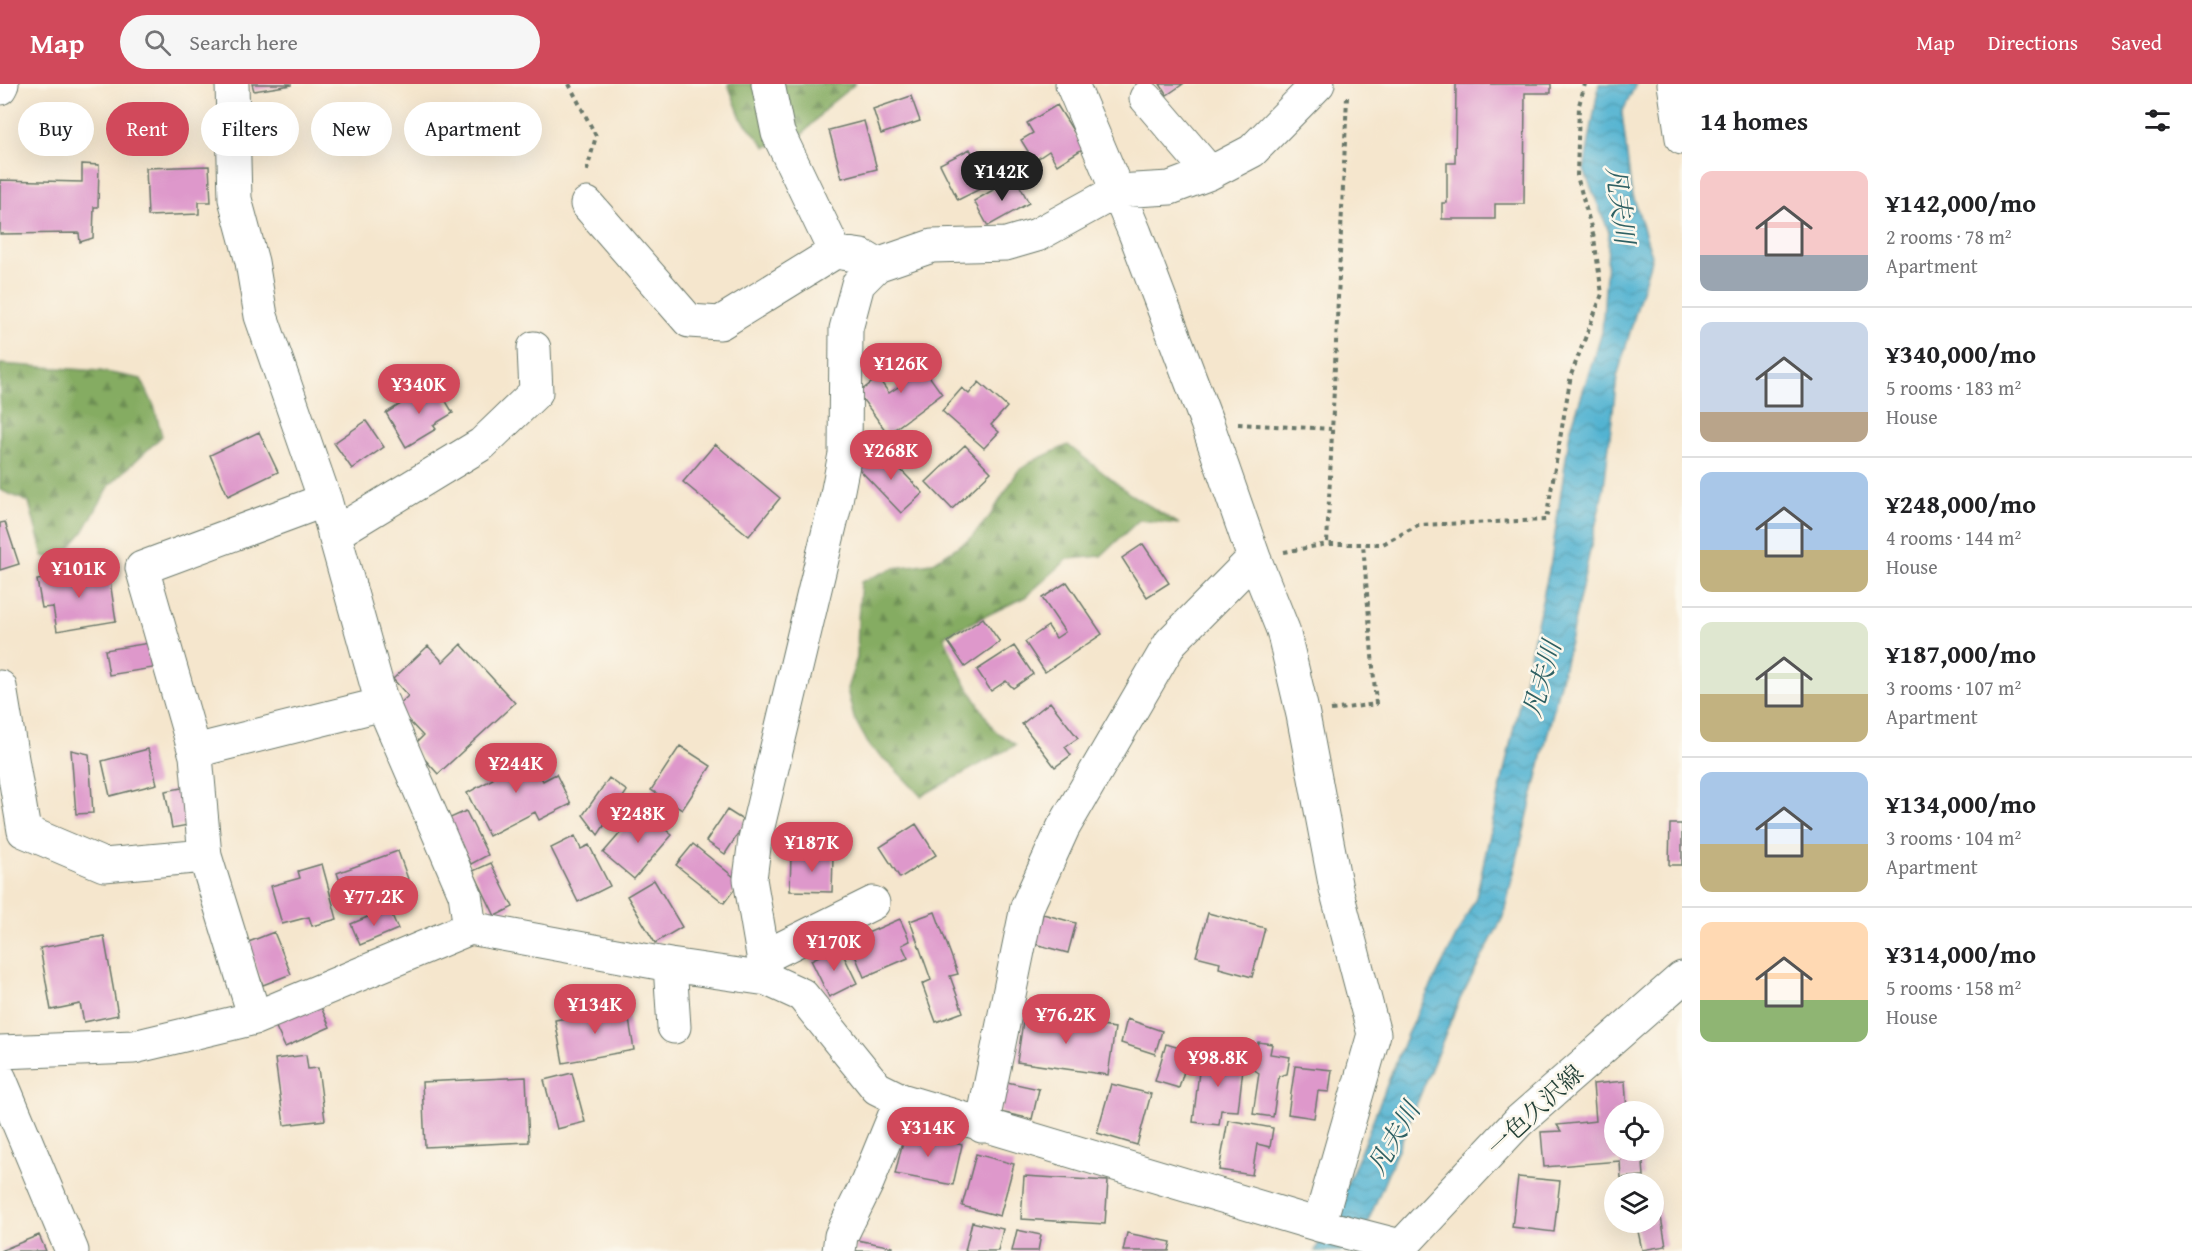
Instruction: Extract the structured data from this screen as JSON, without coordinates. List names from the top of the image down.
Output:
{
  "streets": {
    "street": ["一色久沢線"]
  },
  "water": ["凡夫川"],
  "page": {
    "header": "Map",
    "search": "Search here",
    "nav": ["Map", "Directions", "Saved"],
    "heading": "14 homes",
    "chip": [
      "Buy",
      "Rent",
      "Filters",
      "New",
      "Apartment"
    ],
    "price": [
      "¥142K",
      "¥126K",
      "¥340K",
      "¥268K",
      "¥101K",
      "¥244K",
      "¥248K",
      "¥187K",
      "¥77.2K",
      "¥170K",
      "¥134K",
      "¥76.2K",
      "¥98.8K",
      "¥314K"
    ],
    "list": [
      {
        "name": "¥142,000/mo",
        "note": "2 rooms · 78 m² · Apartment"
      },
      {
        "name": "¥340,000/mo",
        "note": "5 rooms · 183 m² · House"
      },
      {
        "name": "¥248,000/mo",
        "note": "4 rooms · 144 m² · House"
      },
      {
        "name": "¥187,000/mo",
        "note": "3 rooms · 107 m² · Apartment"
      },
      {
        "name": "¥134,000/mo",
        "note": "3 rooms · 104 m² · Apartment"
      },
      {
        "name": "¥314,000/mo",
        "note": "5 rooms · 158 m² · House"
      }
    ]
  }
}
